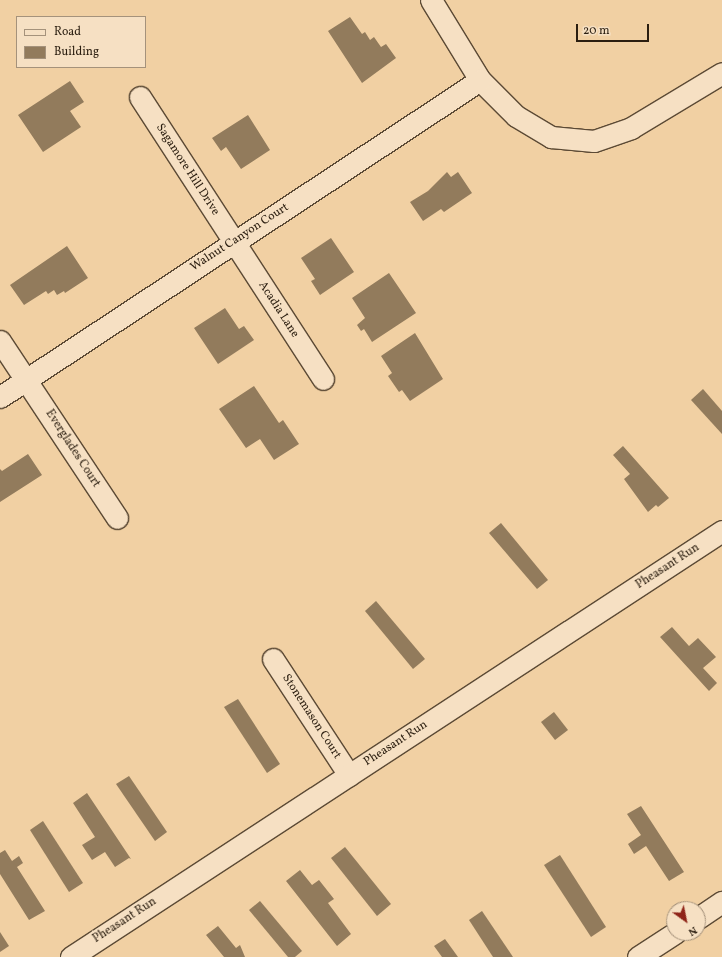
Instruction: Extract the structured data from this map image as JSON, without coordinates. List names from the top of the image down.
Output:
{
  "streets": {
    "street": [
      "Sagamore Hill Drive",
      "Walnut Canyon Court",
      "Acadia Lane",
      "Everglades Court",
      "Pheasant Run",
      "Stonemason Court"
    ]
  },
  "crossings": [
    ["Sagamore Hill Drive", "Walnut Canyon Court"],
    ["Sagamore Hill Drive", "Acadia Lane"],
    ["Walnut Canyon Court", "Acadia Lane"],
    ["Walnut Canyon Court", "Everglades Court"],
    ["Pheasant Run", "Stonemason Court"]
  ],
  "legend": ["Road", "Building"],
  "scale_bar": "20 m",
  "north": "bottom right"
}
